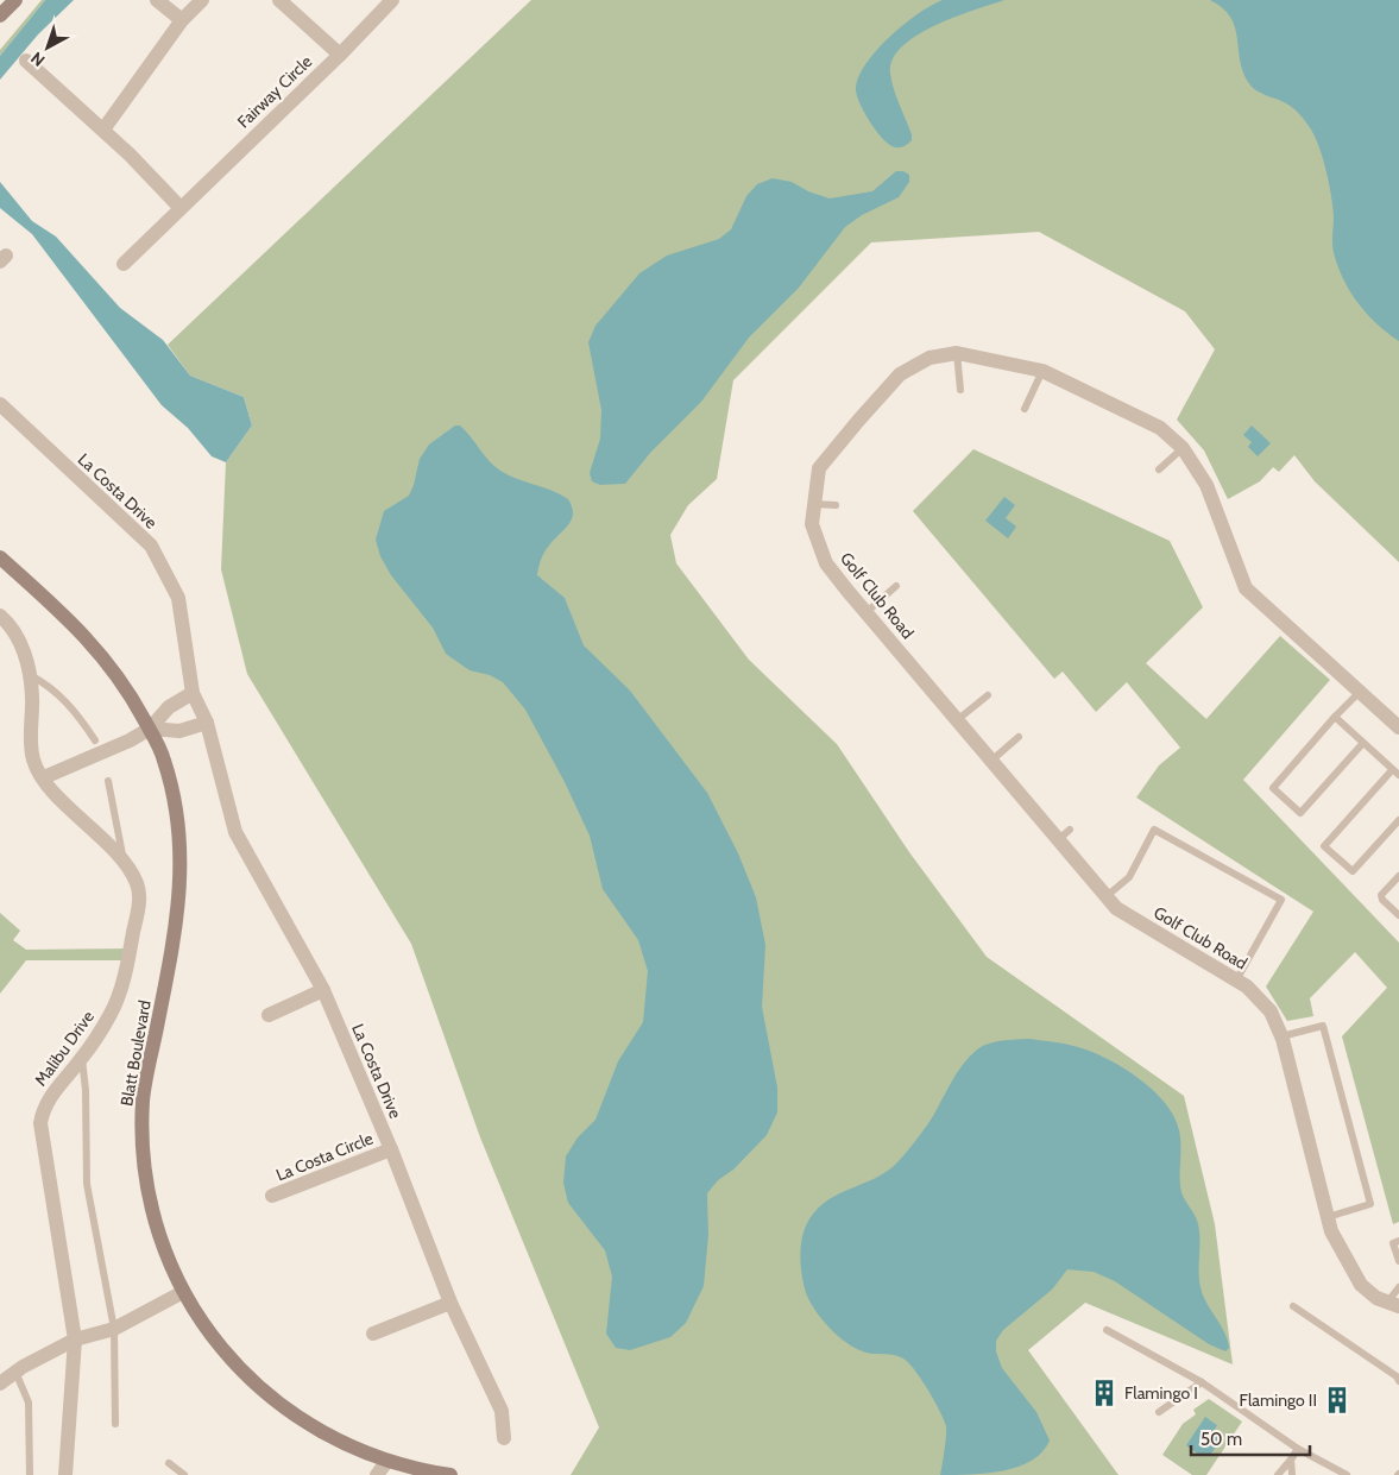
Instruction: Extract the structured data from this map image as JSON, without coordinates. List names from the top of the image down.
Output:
{
  "streets": {
    "street": [
      "Fairway Circle",
      "La Costa Drive",
      "Golf Club Road",
      "Malibu Drive",
      "Blatt Boulevard",
      "La Costa Circle"
    ]
  },
  "crossings": [
    ["La Costa Drive", "La Costa Circle"]
  ],
  "places": {
    "building": ["Flamingo I", "Flamingo II"]
  },
  "scale_bar": "50 m",
  "north": "bottom left"
}
